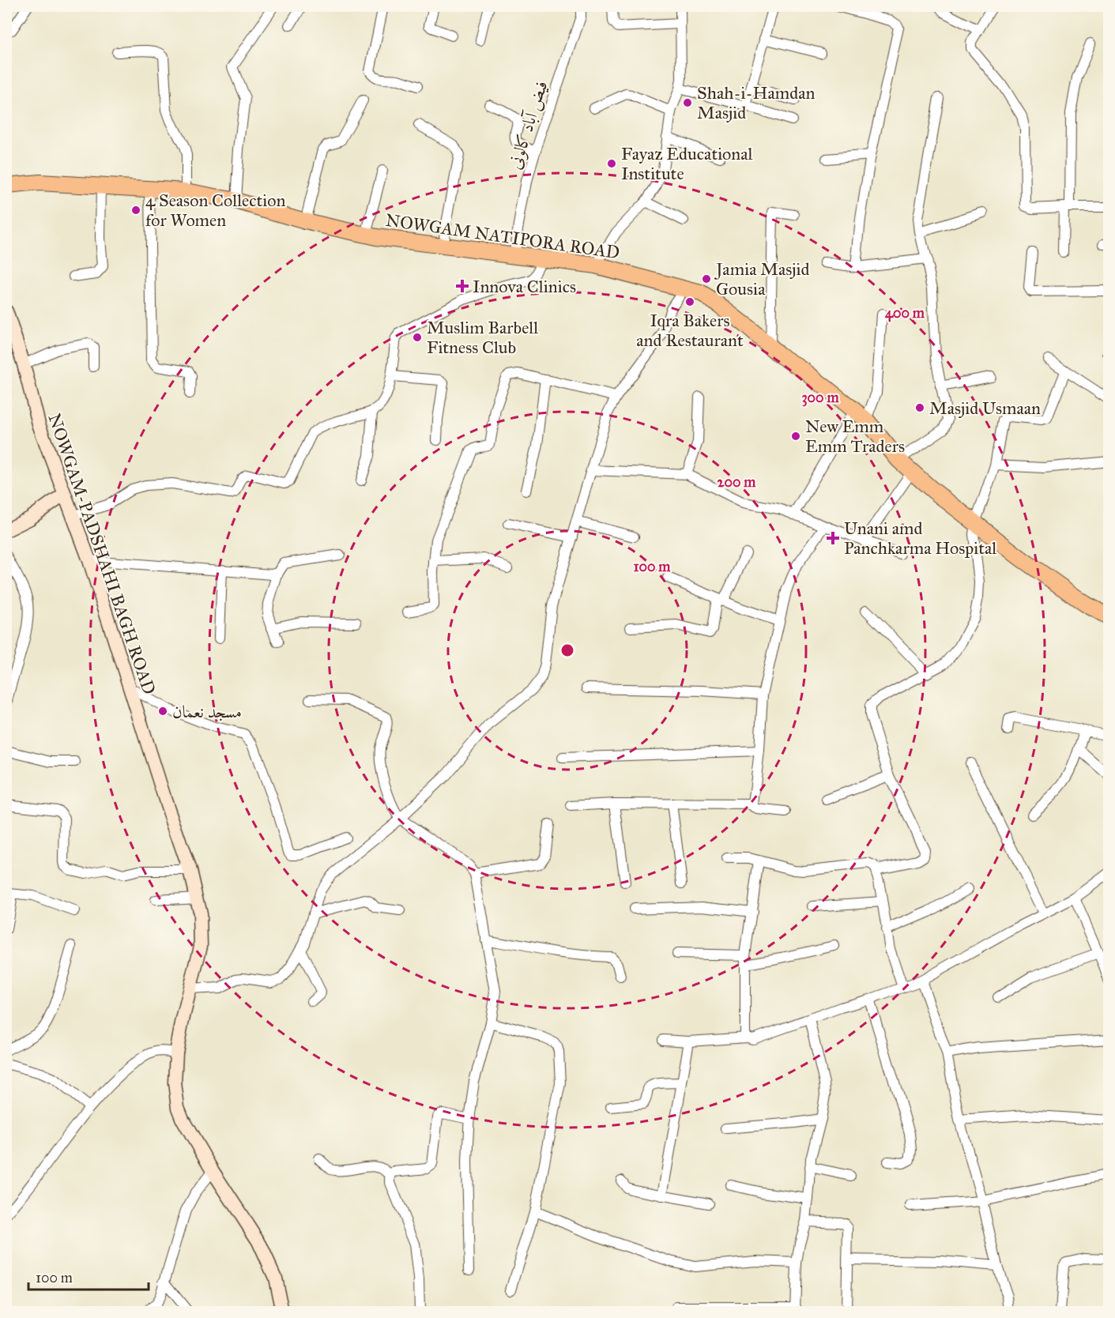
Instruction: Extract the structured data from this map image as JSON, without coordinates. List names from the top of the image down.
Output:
{
  "streets": {
    "main road": ["NOWGAM NATIPORA ROAD", "NOWGAM-PADSHAHI BAGH ROAD"],
    "street": ["فیض آباد کالونی"]
  },
  "crossings": [
    ["فیض آباد کالونی", "NOWGAM NATIPORA ROAD"]
  ],
  "places": {
    "other": [
      "Shah-i-Hamdan Masjid",
      "Fayaz Educational Institute",
      "4 Season Collection for Women",
      "Jamia Masjid Gousia",
      "Iqra Bakers and Restaurant",
      "Muslim Barbell Fitness Club",
      "Masjid Usmaan",
      "New Emm Emm Traders",
      "مسجد نعمان"
    ],
    "health": ["Innova Clinics", "Unani amd Panchkarma Hospital"]
  },
  "scale_bar": "100 m",
  "rings": [
    "400 m",
    "300 m",
    "200 m",
    "100 m"
  ]
}
